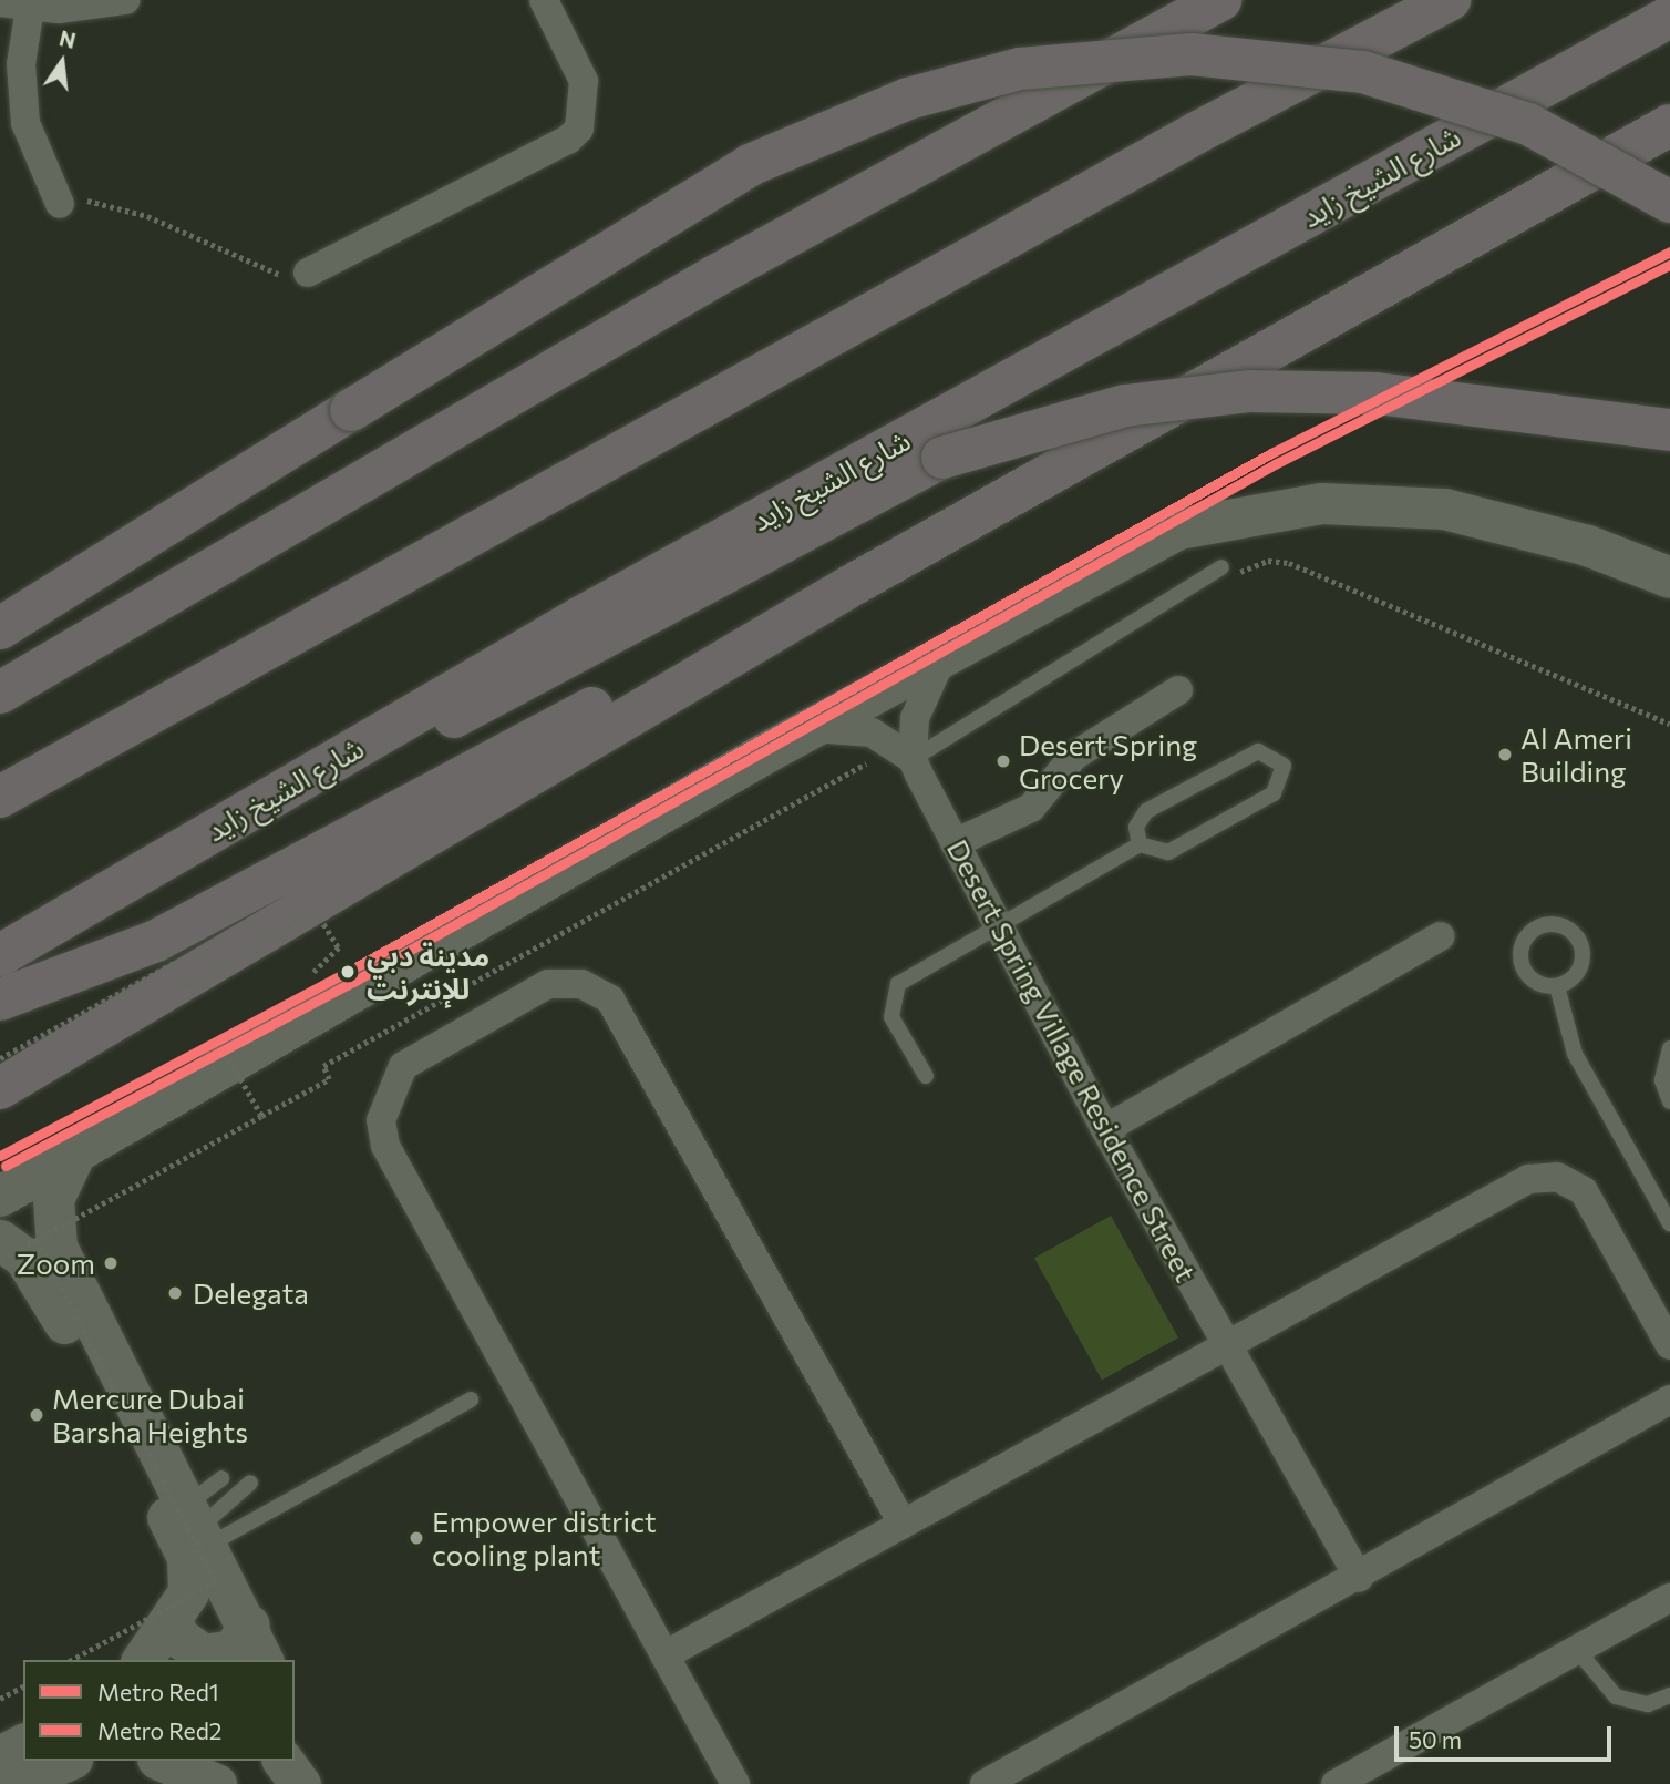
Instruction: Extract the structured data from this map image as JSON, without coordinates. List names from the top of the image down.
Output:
{
  "streets": {
    "highway": ["شارع الشيخ زايد"],
    "street": ["Desert Spring Village Residence Street"]
  },
  "places": [
    "Al Ameri Building",
    "Desert Spring Grocery",
    "مدينة دبي للإنترنت",
    "Zoom",
    "Delegata",
    "Mercure Dubai Barsha Heights",
    "Empower district cooling plant"
  ],
  "lines": ["metro line Red1", "metro line Red2"],
  "legend": ["Metro Red1", "Metro Red2"],
  "scale_bar": "50 m",
  "north": "top"
}
